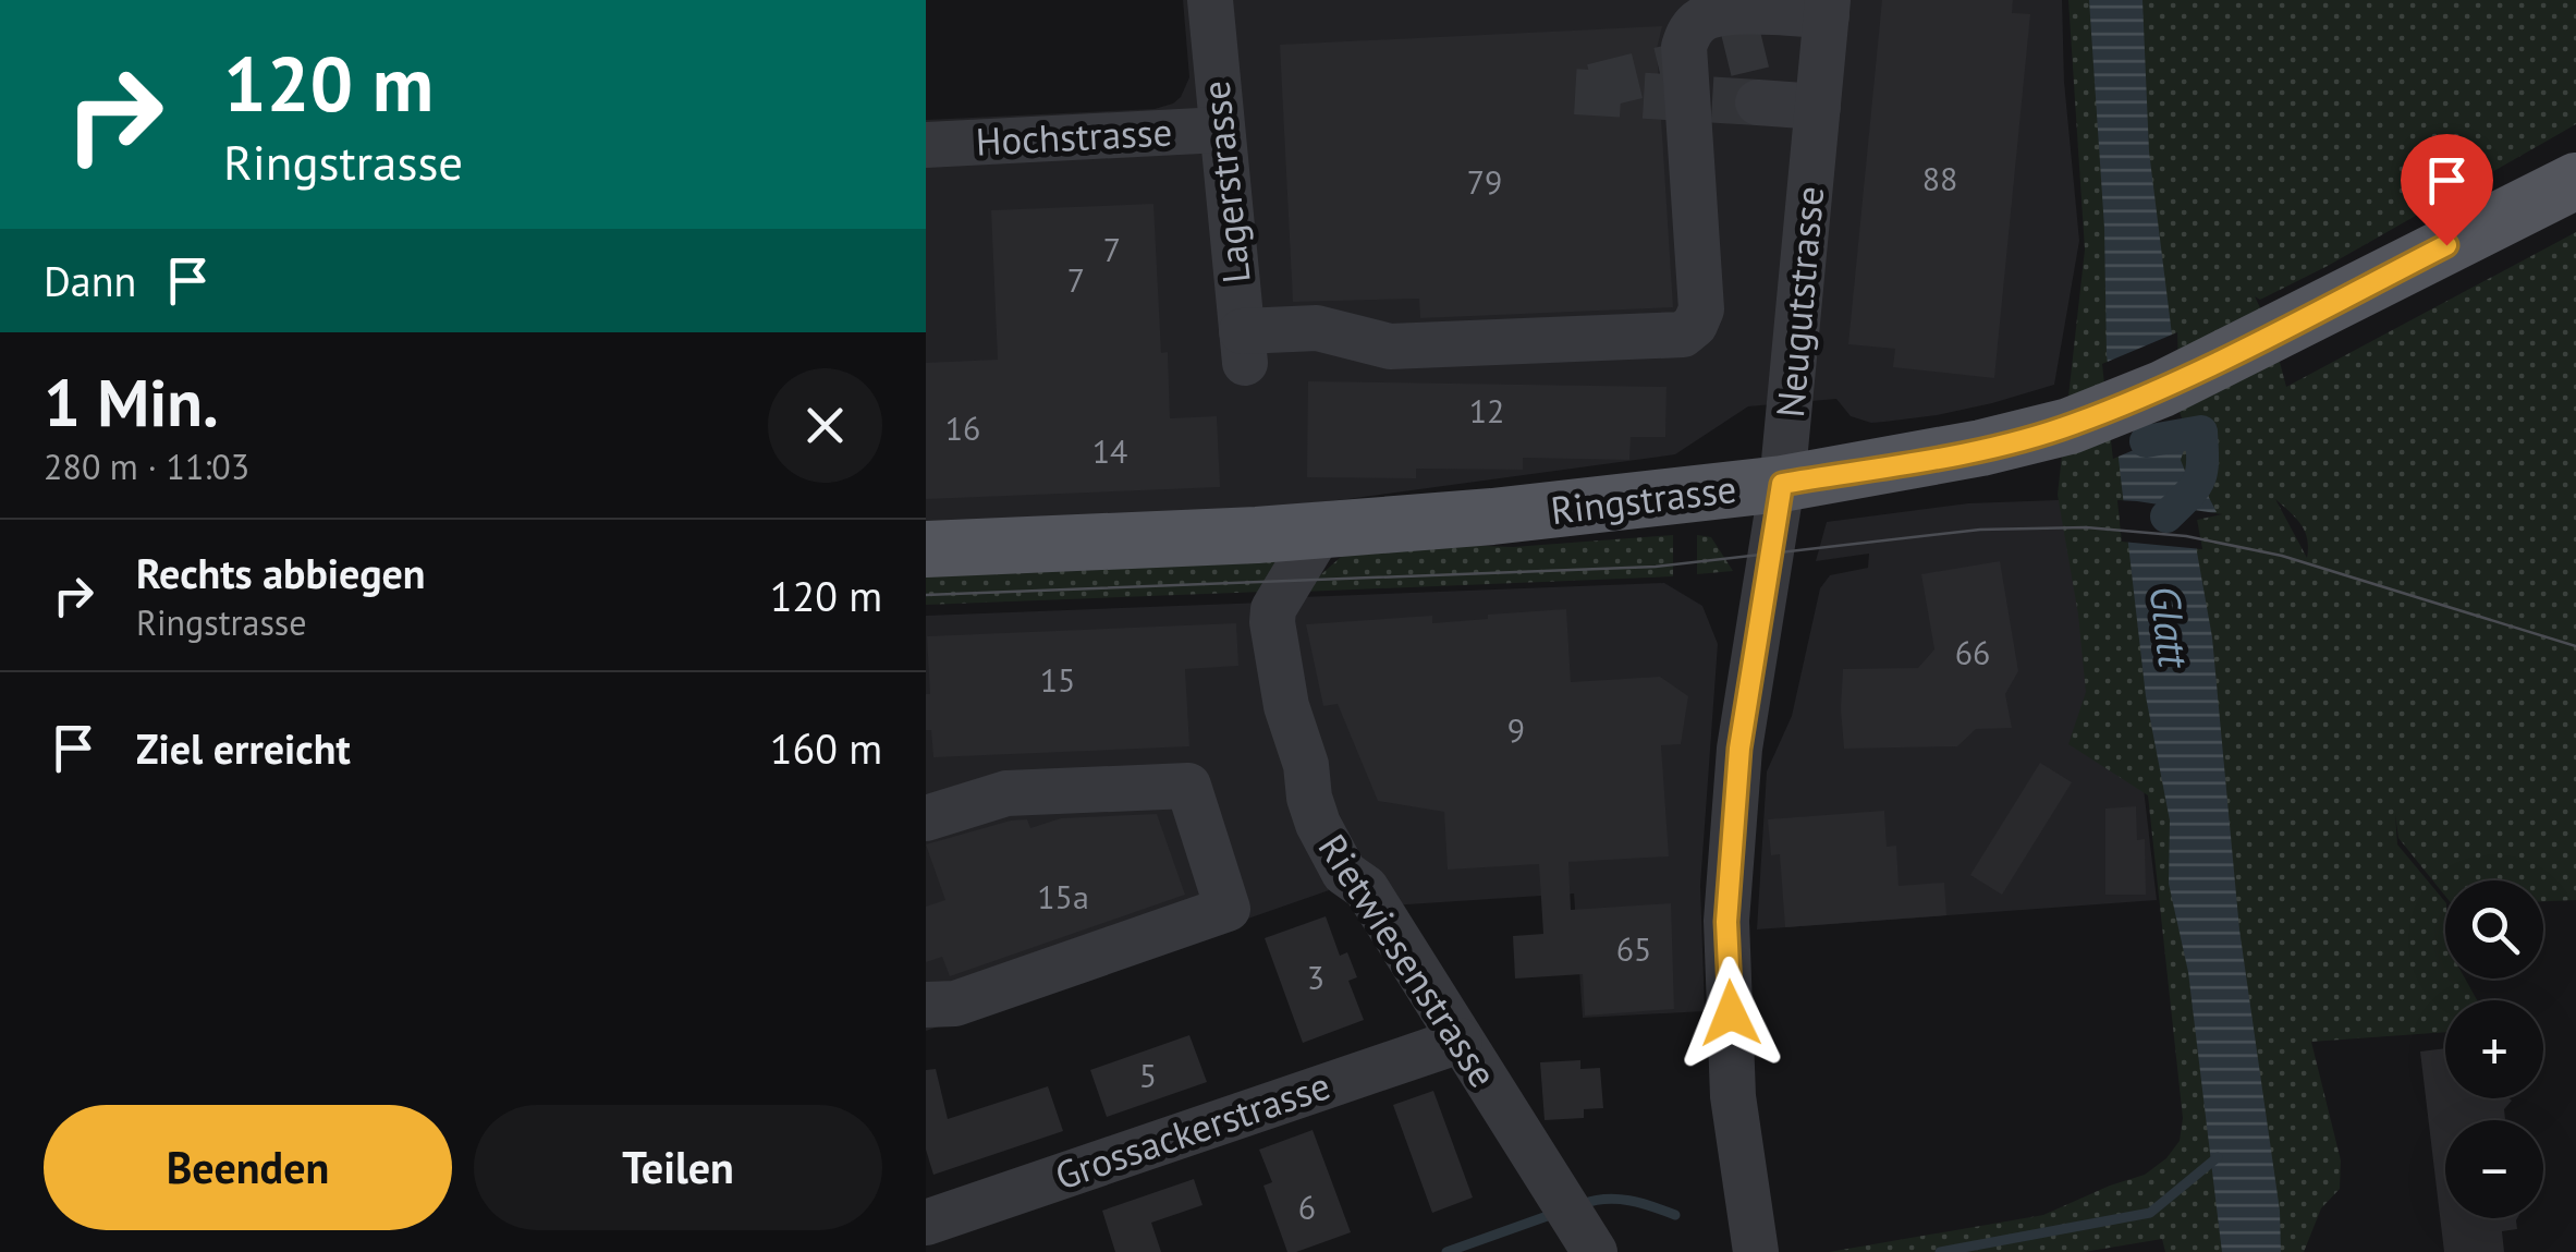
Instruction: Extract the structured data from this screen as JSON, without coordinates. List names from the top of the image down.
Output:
{
  "streets": {
    "main road": ["Ringstrasse"],
    "street": [
      "Hochstrasse",
      "Lagerstrasse",
      "Neugutstrasse",
      "Rietwiesenstrasse",
      "Grossackerstrasse"
    ]
  },
  "crossings": [
    ["Hochstrasse", "Lagerstrasse"],
    ["Lagerstrasse", "Neugutstrasse"],
    ["Neugutstrasse", "Ringstrasse"],
    ["Ringstrasse", "Rietwiesenstrasse"],
    ["Rietwiesenstrasse", "Grossackerstrasse"]
  ],
  "water": ["Glatt"],
  "house_numbers": [
    "88",
    "79",
    "7",
    "7",
    "12",
    "16",
    "14",
    "66",
    "15",
    "9",
    "15a",
    "65",
    "3",
    "5",
    "6"
  ],
  "page": {
    "turn": ["120 m", "Ringstrasse"],
    "then": "Dann",
    "heading": ["1 Min.", "280 m · 11:03"],
    "list": [
      {
        "name": "Rechts abbiegen",
        "note": "Ringstrasse",
        "value": "120 m"
      },
      {
        "name": "Ziel erreicht",
        "value": "160 m"
      }
    ],
    "map_buttons": ["+", "−"],
    "buttons": ["Beenden", "Teilen"]
  }
}
